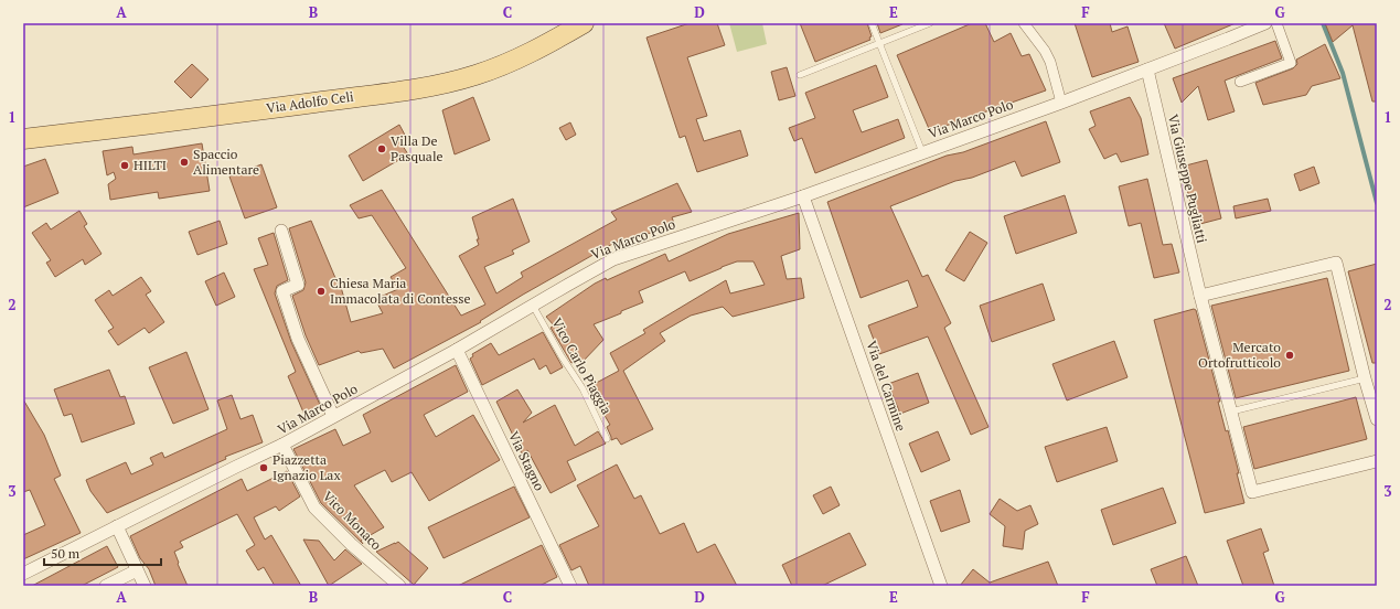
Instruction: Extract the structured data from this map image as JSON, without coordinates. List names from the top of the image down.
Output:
{
  "streets": {
    "main road": ["Via Adolfo Celi"],
    "street": [
      "Via Marco Polo",
      "Via Giuseppe Pugliatti",
      "Via del Carmine",
      "Via Stagno",
      "Vico Monaco"
    ],
    "lane": ["Vico Carlo Piaggia"]
  },
  "crossings": [
    ["Via Marco Polo", "Via Giuseppe Pugliatti"],
    ["Via Marco Polo", "Vico Carlo Piaggia"],
    ["Via Marco Polo", "Via del Carmine"],
    ["Via Marco Polo", "Via Stagno"],
    ["Via Marco Polo", "Vico Monaco"]
  ],
  "places": [
    "Villa De Pasquale",
    "Spaccio Alimentare",
    "HILTI",
    "Chiesa Maria Immacolata di Contesse",
    "Mercato Ortofrutticolo",
    "Piazzetta Ignazio Lax"
  ],
  "scale_bar": "50 m",
  "grid": {
    "columns": [
      "A",
      "B",
      "C",
      "D",
      "E",
      "F",
      "G"
    ],
    "rows": ["1", "2", "3"]
  }
}
